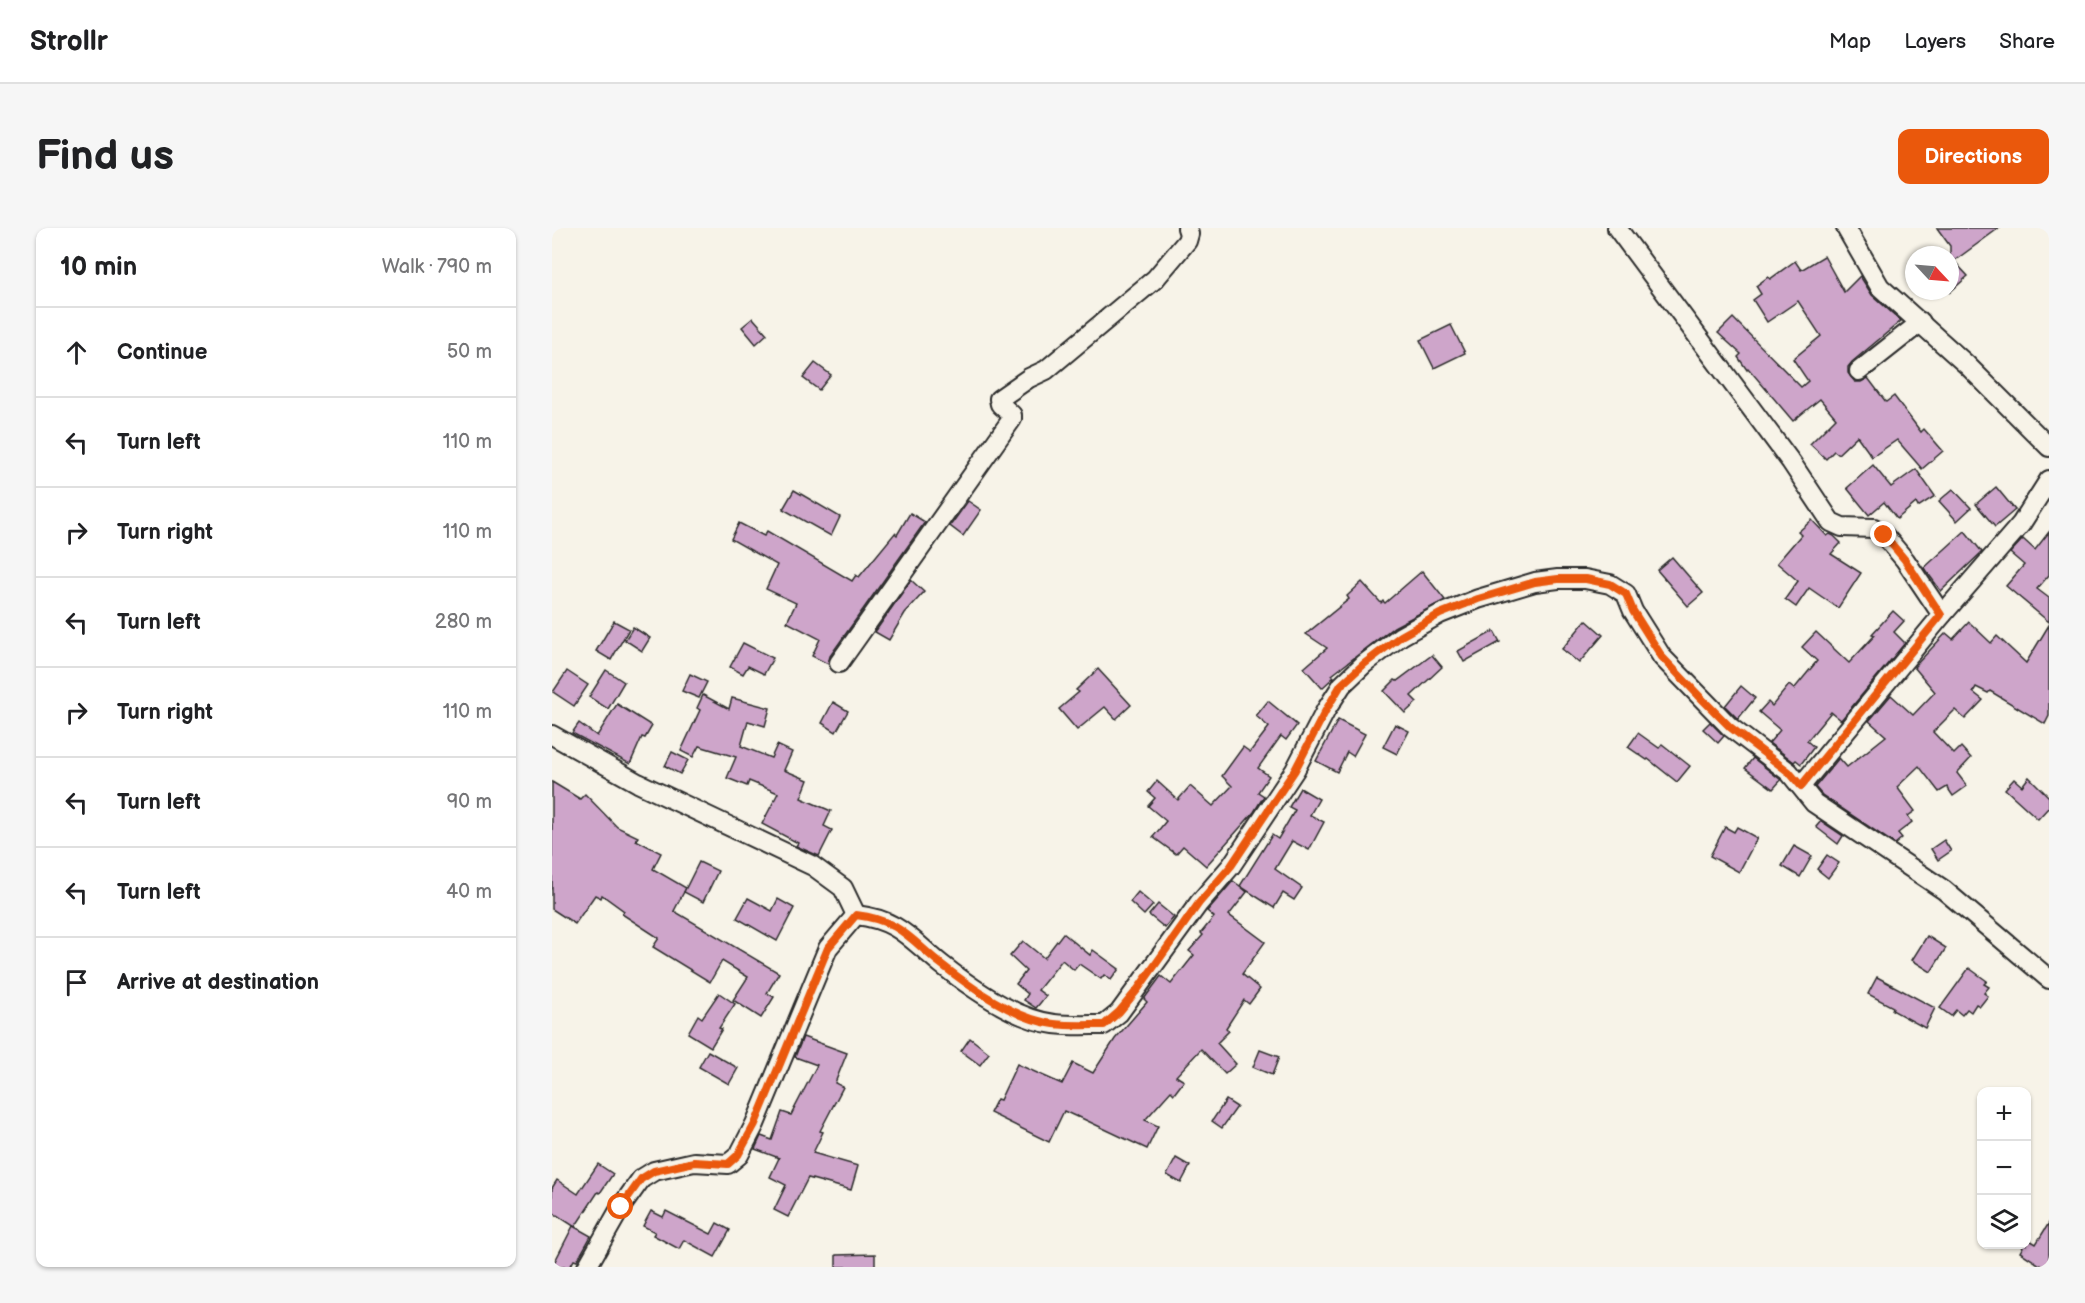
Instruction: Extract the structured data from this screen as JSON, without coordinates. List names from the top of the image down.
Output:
{
  "north": "bottom right",
  "page": {
    "header": "Strollr",
    "nav": ["Map", "Layers", "Share"],
    "buttons": "Directions",
    "title": "Find us",
    "heading": ["10 min", "Walk · 790 m"],
    "list": [
      ["Continue", "50 m"],
      ["Turn left", "110 m"],
      ["Turn right", "110 m"],
      ["Turn left", "280 m"],
      ["Turn right", "110 m"],
      ["Turn left", "90 m"],
      ["Turn left", "40 m"],
      "Arrive at destination"
    ],
    "map_buttons": ["+", "−"]
  }
}
